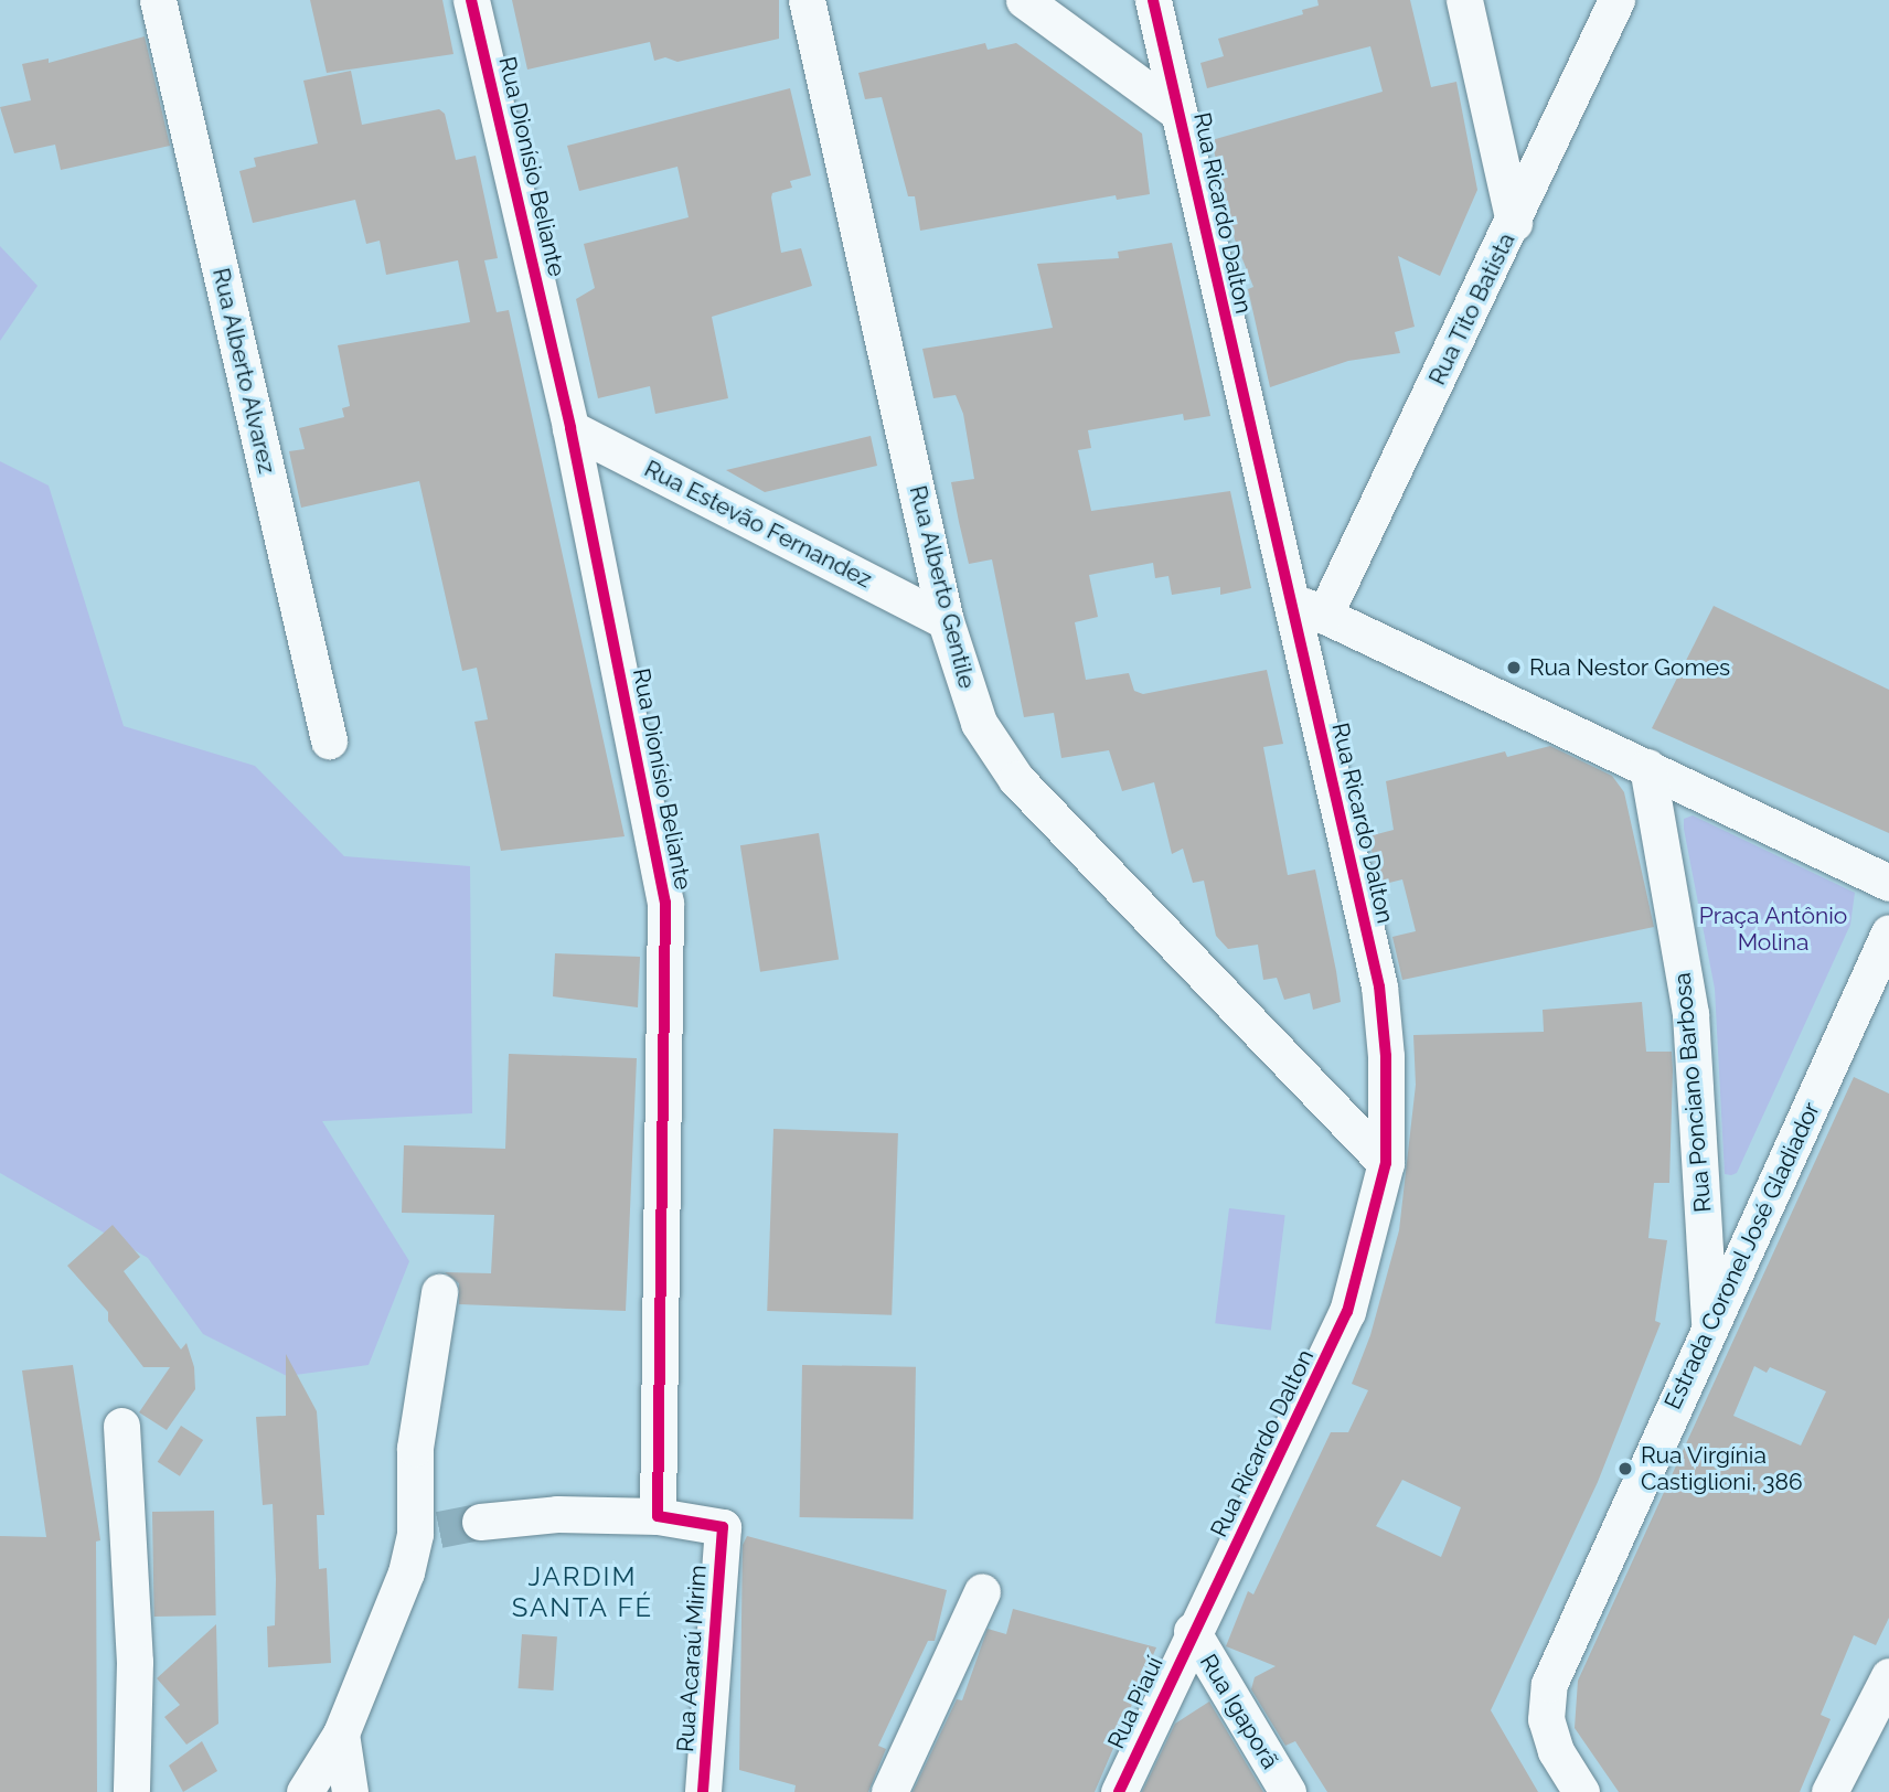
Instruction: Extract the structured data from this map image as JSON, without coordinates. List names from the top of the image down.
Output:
{
  "streets": {
    "street": [
      "Rua Dionísio Beliante",
      "Rua Ricardo Dalton",
      "Rua Tito Batista",
      "Rua Alberto Alvarez",
      "Rua Estevão Fernandez",
      "Rua Alberto Gentile",
      "Rua Ponciano Barbosa",
      "Estrada Coronel José Gladiador",
      "Rua Acaraú Mirim",
      "Rua Piauí",
      "Rua Igaporã"
    ]
  },
  "crossings": [
    ["Rua Dionísio Beliante", "Rua Estevão Fernandez"],
    ["Rua Dionísio Beliante", "Rua Acaraú Mirim"],
    ["Rua Ricardo Dalton", "Rua Alberto Gentile"],
    ["Rua Ricardo Dalton", "Rua Piauí"],
    ["Rua Ricardo Dalton", "Rua Igaporã"],
    ["Rua Estevão Fernandez", "Rua Alberto Gentile"],
    ["Rua Ponciano Barbosa", "Estrada Coronel José Gladiador"],
    ["Rua Piauí", "Rua Igaporã"]
  ],
  "districts": ["JARDIM SANTA FÉ"],
  "parks": ["Praça Antônio Molina"],
  "places": ["Rua Nestor Gomes", "Rua Virgínia Castiglioni, 386"]
}
